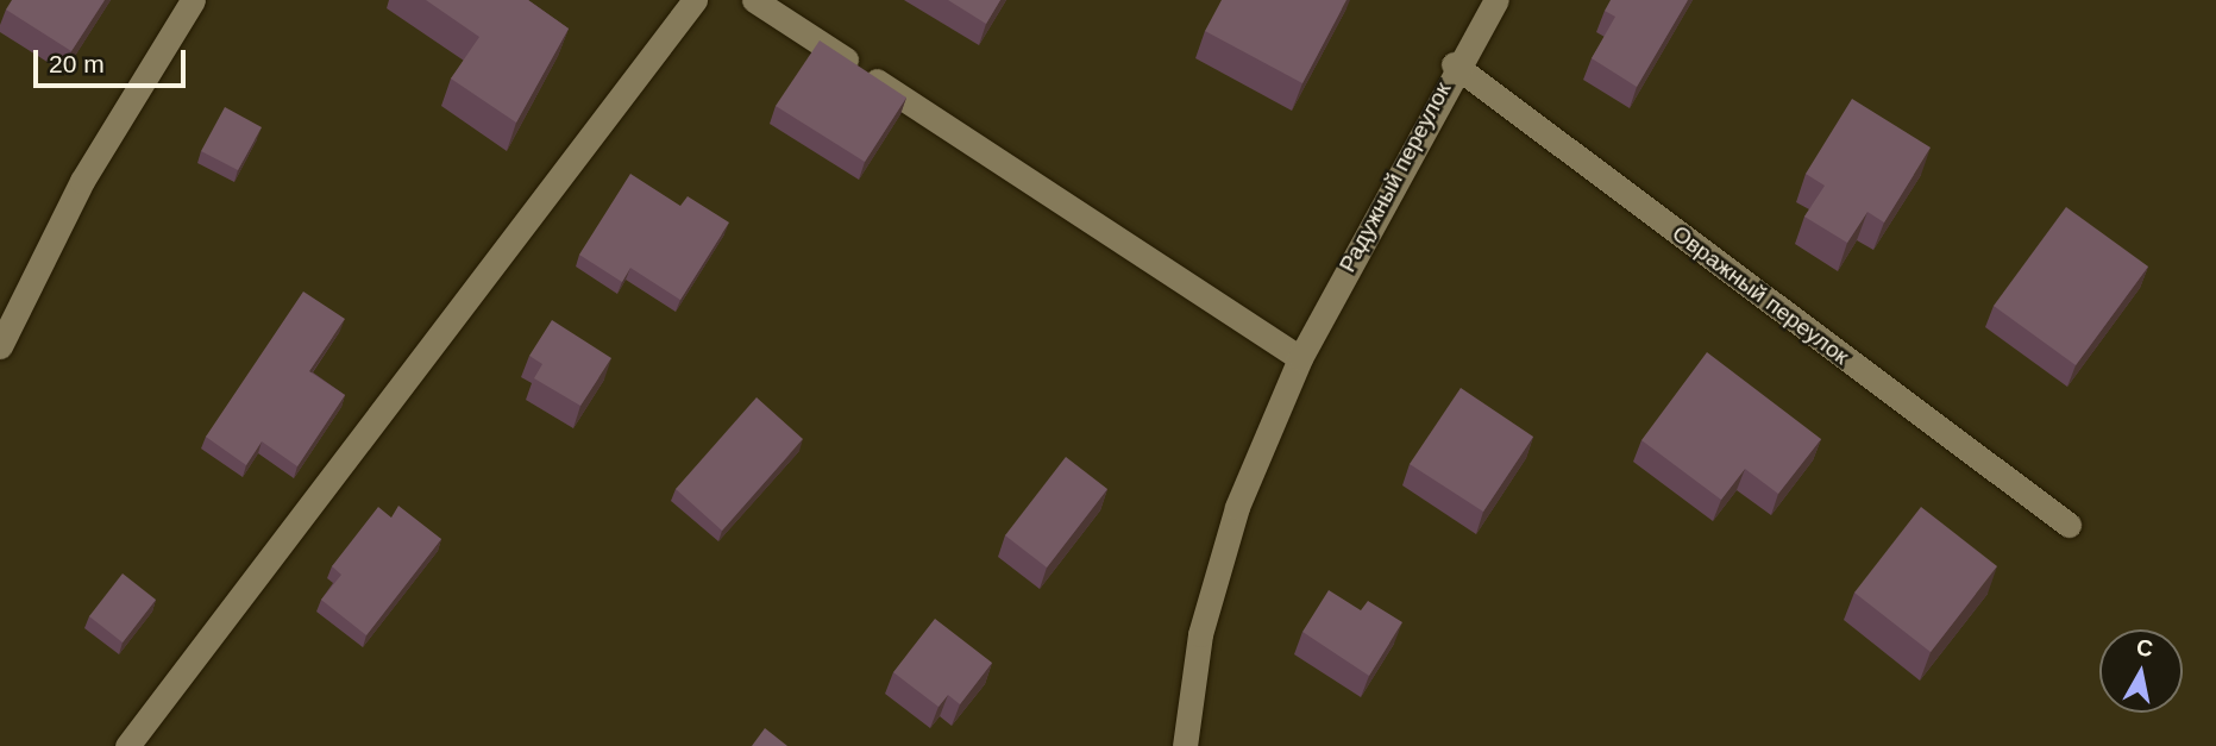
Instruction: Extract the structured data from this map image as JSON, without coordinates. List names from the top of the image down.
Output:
{
  "streets": {
    "street": ["Радужный переулок", "Овражный переулок"]
  },
  "crossings": [
    ["Радужный переулок", "Овражный переулок"]
  ],
  "scale_bar": "20 m",
  "north": "top"
}
